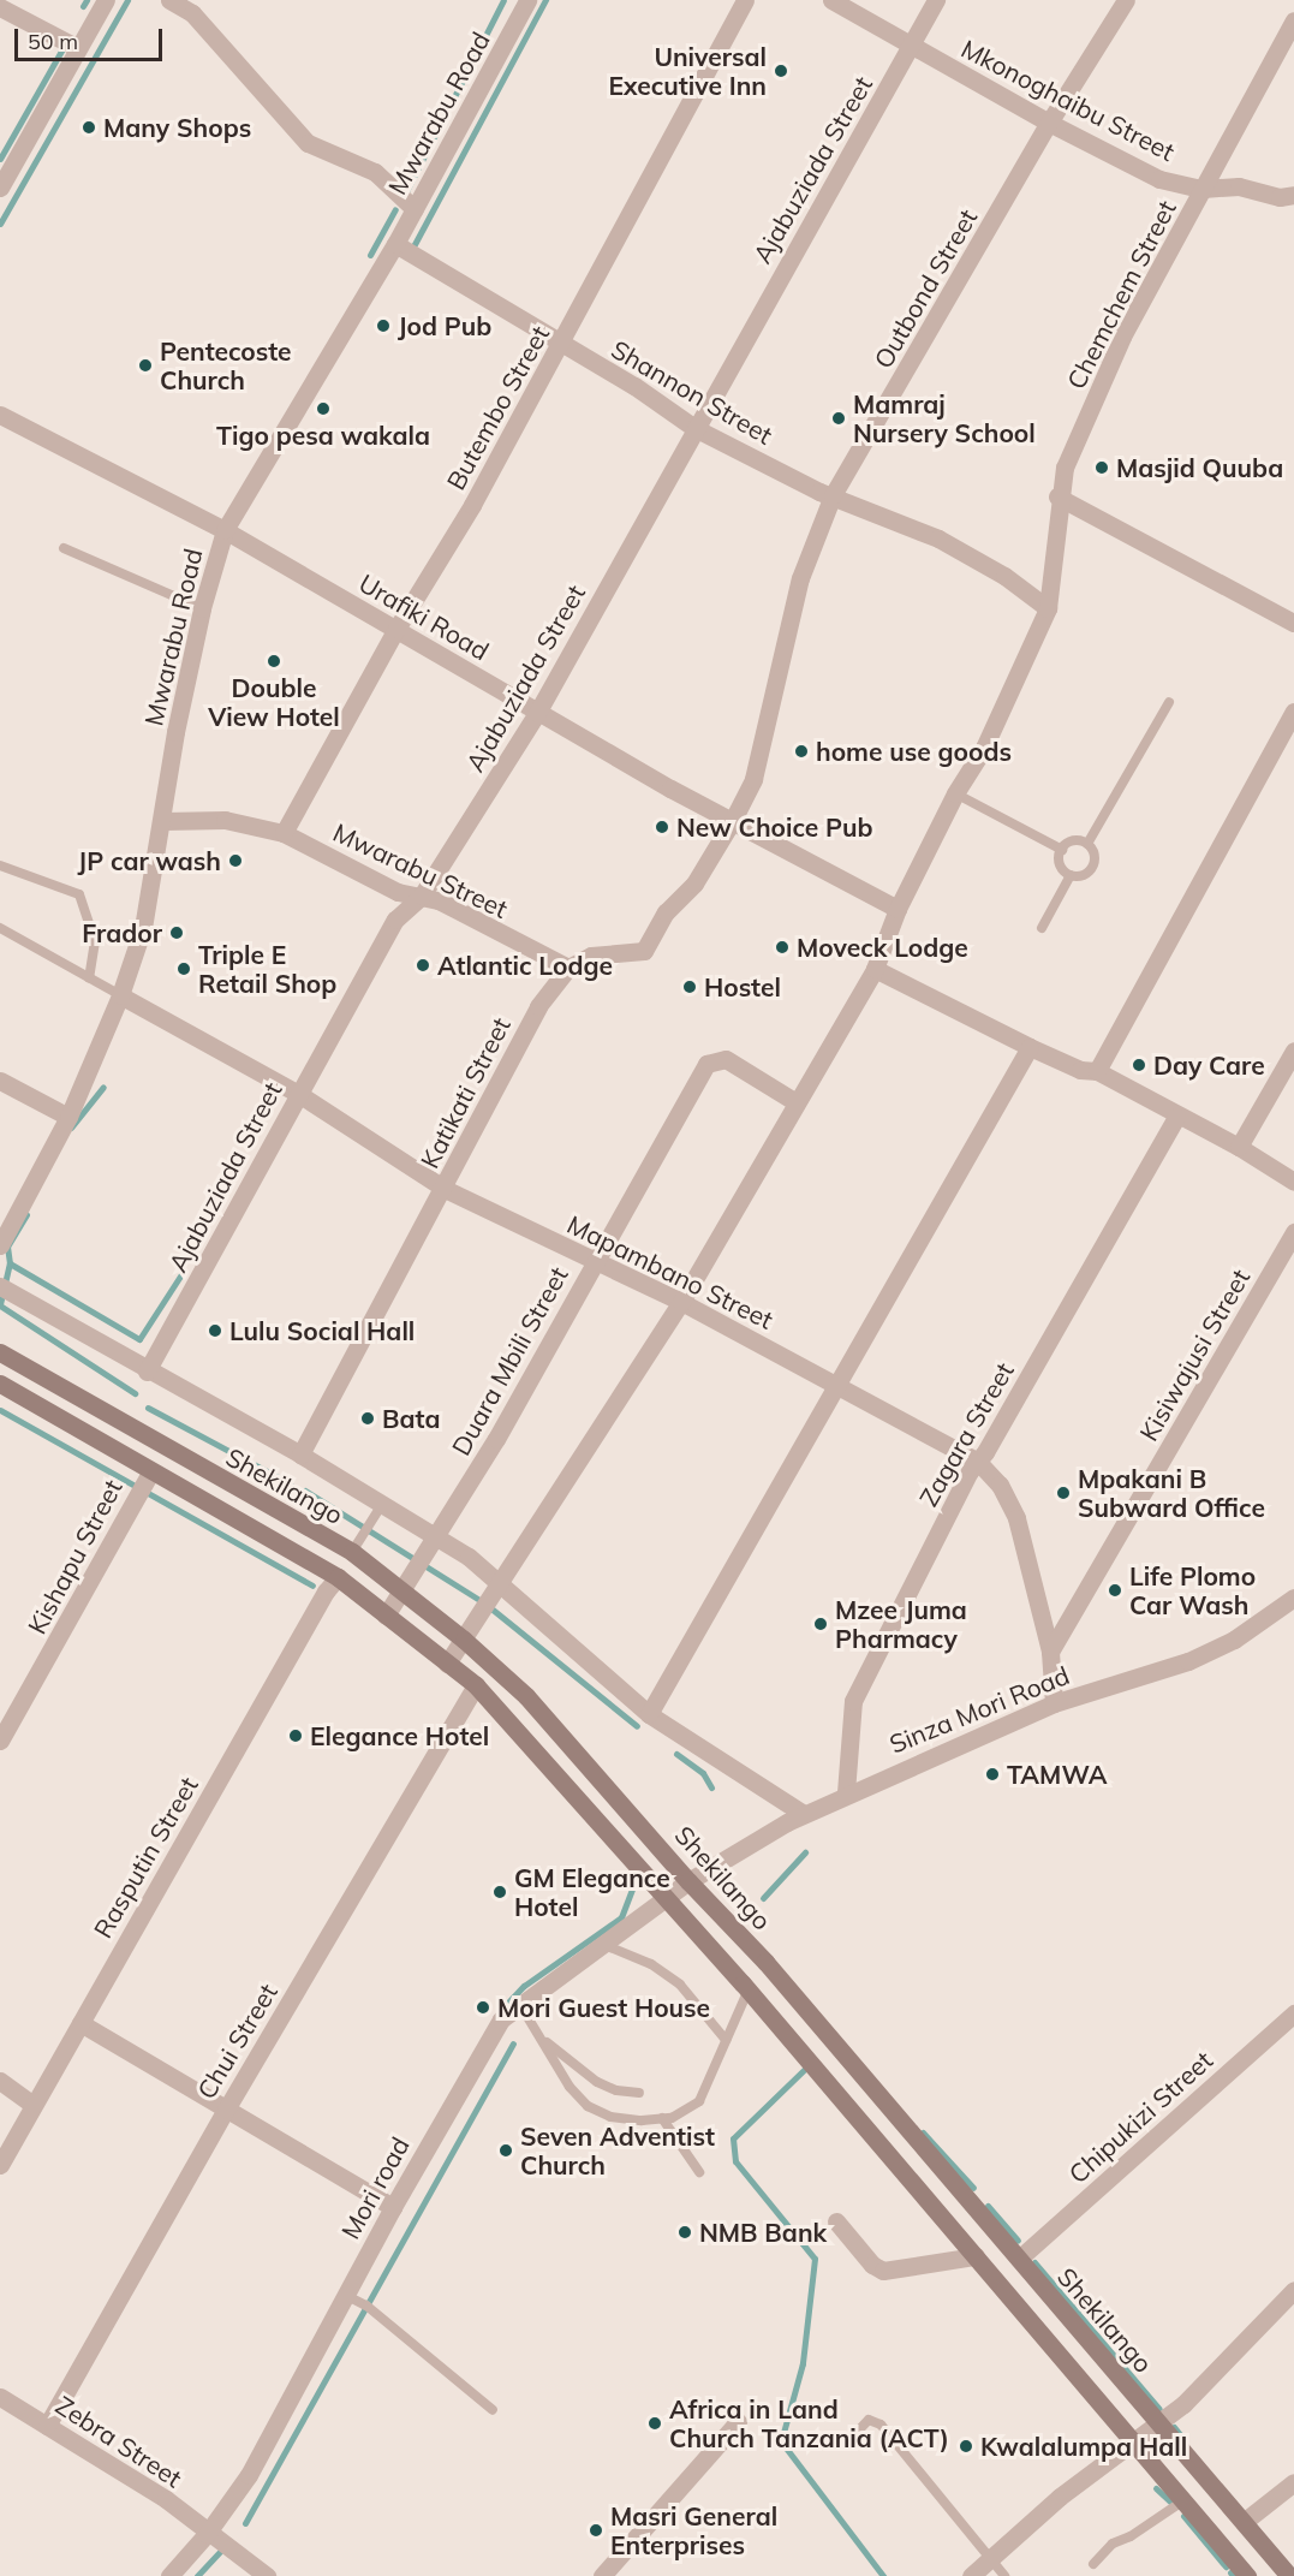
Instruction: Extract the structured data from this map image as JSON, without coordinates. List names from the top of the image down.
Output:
{
  "streets": {
    "main road": ["Shekilango"],
    "street": [
      "Mkonoghaibu Street",
      "Mwarabu Road",
      "Ajabuziada Street",
      "Outbond Street",
      "Chemchem Street",
      "Shannon Street",
      "Butembo Street",
      "Urafiki Road",
      "Mwarabu Street",
      "Katikati Street",
      "Mapambano Street",
      "Kisiwajusi Street",
      "Duara Mbili Street",
      "Zagara Street",
      "Kishapu Street",
      "Sinza Mori Road",
      "Rasputin Street",
      "Chui Street",
      "Chipukizi Street",
      "Mori road",
      "Zebra Street"
    ]
  },
  "crossings": [
    ["Mkonoghaibu Street", "Ajabuziada Street"],
    ["Mkonoghaibu Street", "Outbond Street"],
    ["Mkonoghaibu Street", "Chemchem Street"],
    ["Mwarabu Road", "Shannon Street"],
    ["Mwarabu Road", "Urafiki Road"],
    ["Mwarabu Road", "Mwarabu Street"],
    ["Mwarabu Road", "Mapambano Street"],
    ["Ajabuziada Street", "Shannon Street"],
    ["Ajabuziada Street", "Urafiki Road"],
    ["Ajabuziada Street", "Mwarabu Street"],
    ["Ajabuziada Street", "Mapambano Street"],
    ["Outbond Street", "Shannon Street"],
    ["Outbond Street", "Urafiki Road"],
    ["Chemchem Street", "Shannon Street"],
    ["Chemchem Street", "Urafiki Road"],
    ["Chemchem Street", "Mapambano Street"],
    ["Chemchem Street", "Duara Mbili Street"],
    ["Chemchem Street", "Shekilango"],
    ["Shannon Street", "Butembo Street"],
    ["Butembo Street", "Urafiki Road"],
    ["Butembo Street", "Mwarabu Street"],
    ["Mwarabu Street", "Katikati Street"],
    ["Katikati Street", "Mapambano Street"],
    ["Mapambano Street", "Kisiwajusi Street"],
    ["Mapambano Street", "Duara Mbili Street"],
    ["Mapambano Street", "Zagara Street"],
    ["Mapambano Street", "Sinza Mori Road"],
    ["Duara Mbili Street", "Shekilango"],
    ["Zagara Street", "Sinza Mori Road"],
    ["Shekilango", "Kishapu Street"],
    ["Shekilango", "Sinza Mori Road"],
    ["Shekilango", "Rasputin Street"],
    ["Shekilango", "Chui Street"],
    ["Shekilango", "Chipukizi Street"],
    ["Shekilango", "Mori road"],
    ["Sinza Mori Road", "Mori road"],
    ["Chui Street", "Zebra Street"],
    ["Mori road", "Zebra Street"]
  ],
  "places": [
    "Universal Executive Inn",
    "Many Shops",
    "Jod Pub",
    "Pentecoste Church",
    "Tigo pesa wakala",
    "Mamraj Nursery School",
    "Masjid Quuba",
    "Double View Hotel",
    "home use goods",
    "New Choice Pub",
    "JP car wash",
    "Frador",
    "Moveck Lodge",
    "Atlantic Lodge",
    "Triple E Retail Shop",
    "Hostel",
    "Day Care",
    "Lulu Social Hall",
    "Bata",
    "Mpakani B Subward Office",
    "Life Plomo Car Wash",
    "Mzee Juma Pharmacy",
    "Elegance Hotel",
    "TAMWA",
    "GM Elegance Hotel",
    "Mori Guest House",
    "Seven Adventist Church",
    "NMB Bank",
    "Africa in Land Church Tanzania (ACT)",
    "Kwalalumpa Hall",
    "Masri General Enterprises"
  ],
  "scale_bar": "50 m"
}
